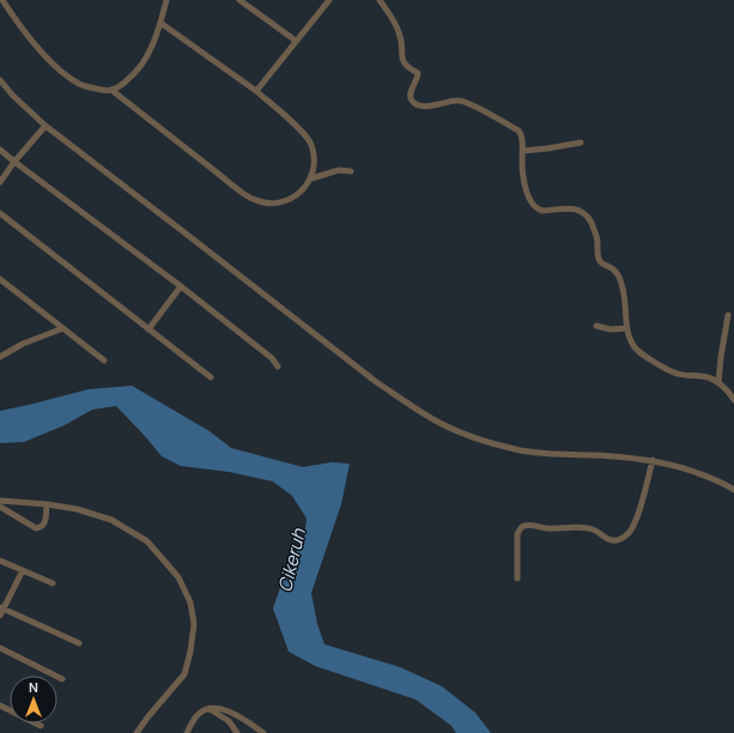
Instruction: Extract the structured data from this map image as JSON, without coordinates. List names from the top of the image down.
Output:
{
  "water": ["Cikeruh"],
  "north": "top"
}
